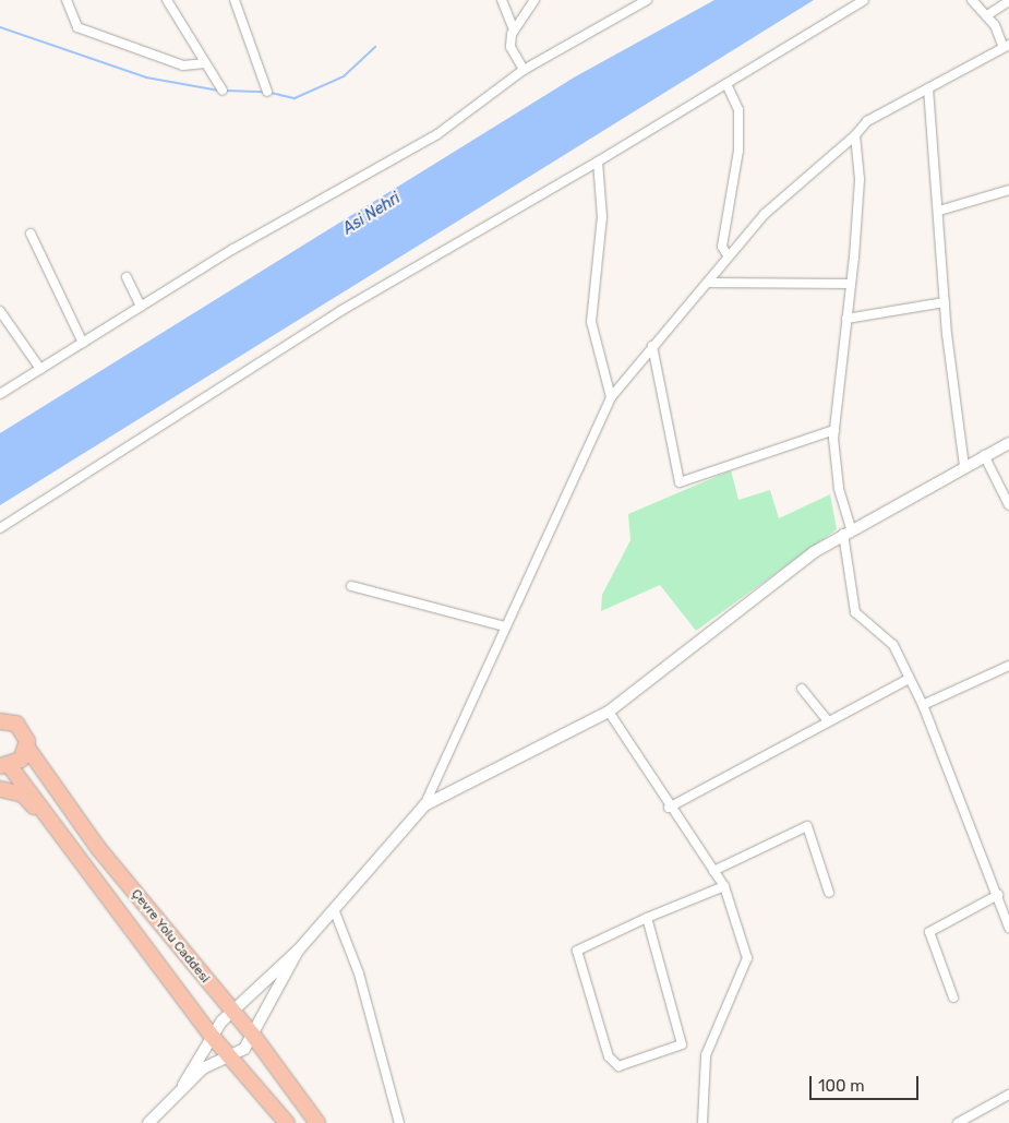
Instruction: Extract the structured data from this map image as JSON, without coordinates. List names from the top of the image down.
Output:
{
  "streets": {
    "highway": ["Çevre Yolu Caddesi"]
  },
  "water": ["Asi Nehri"],
  "scale_bar": "100 m"
}
